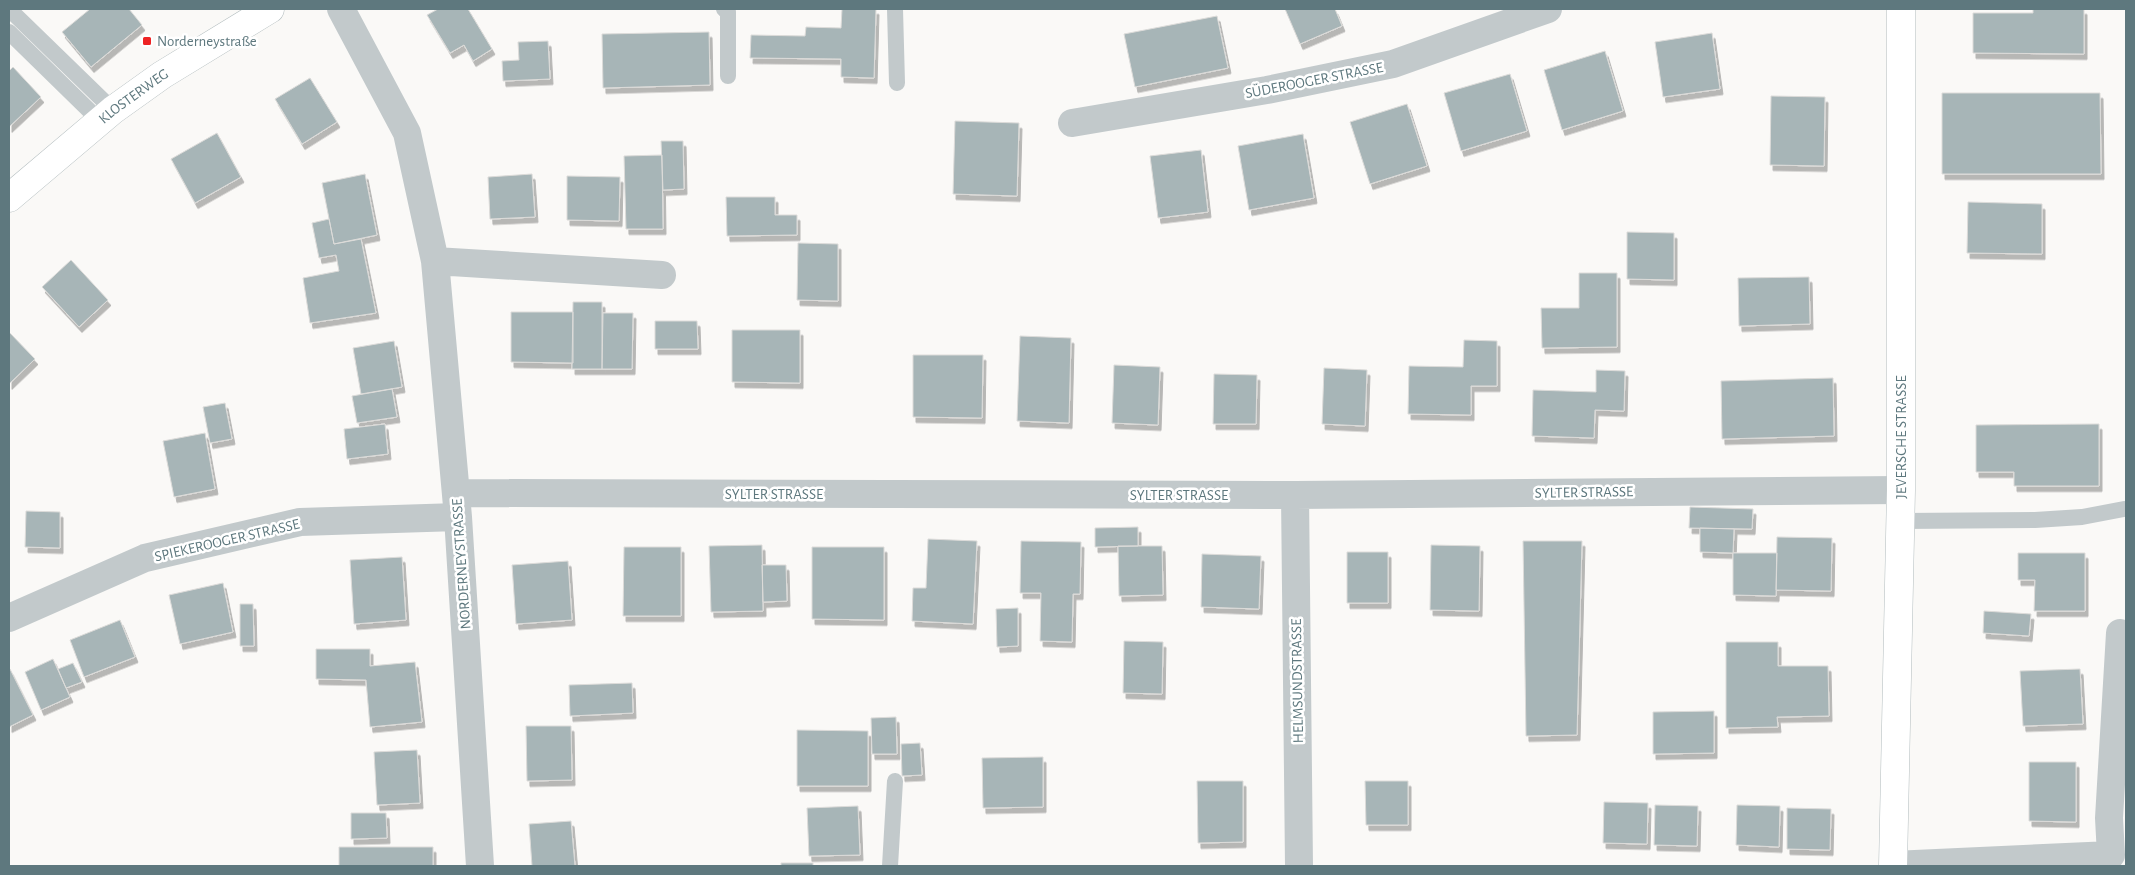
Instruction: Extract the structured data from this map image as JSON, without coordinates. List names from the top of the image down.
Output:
{
  "streets": {
    "street": [
      "SÜDEROOGER STRASSE",
      "KLOSTERWEG",
      "JEVERSCHE STRASSE",
      "SYLTER STRASSE",
      "SPIEKEROOGER STRASSE",
      "NORDERNEYSTRASSE",
      "HELMSUNDSTRASSE"
    ]
  },
  "crossings": [
    ["JEVERSCHE STRASSE", "SYLTER STRASSE"],
    ["SYLTER STRASSE", "SPIEKEROOGER STRASSE"],
    ["SYLTER STRASSE", "NORDERNEYSTRASSE"],
    ["SYLTER STRASSE", "HELMSUNDSTRASSE"],
    ["SPIEKEROOGER STRASSE", "NORDERNEYSTRASSE"]
  ],
  "places": {
    "transit": ["Norderneystraße"]
  }
}
